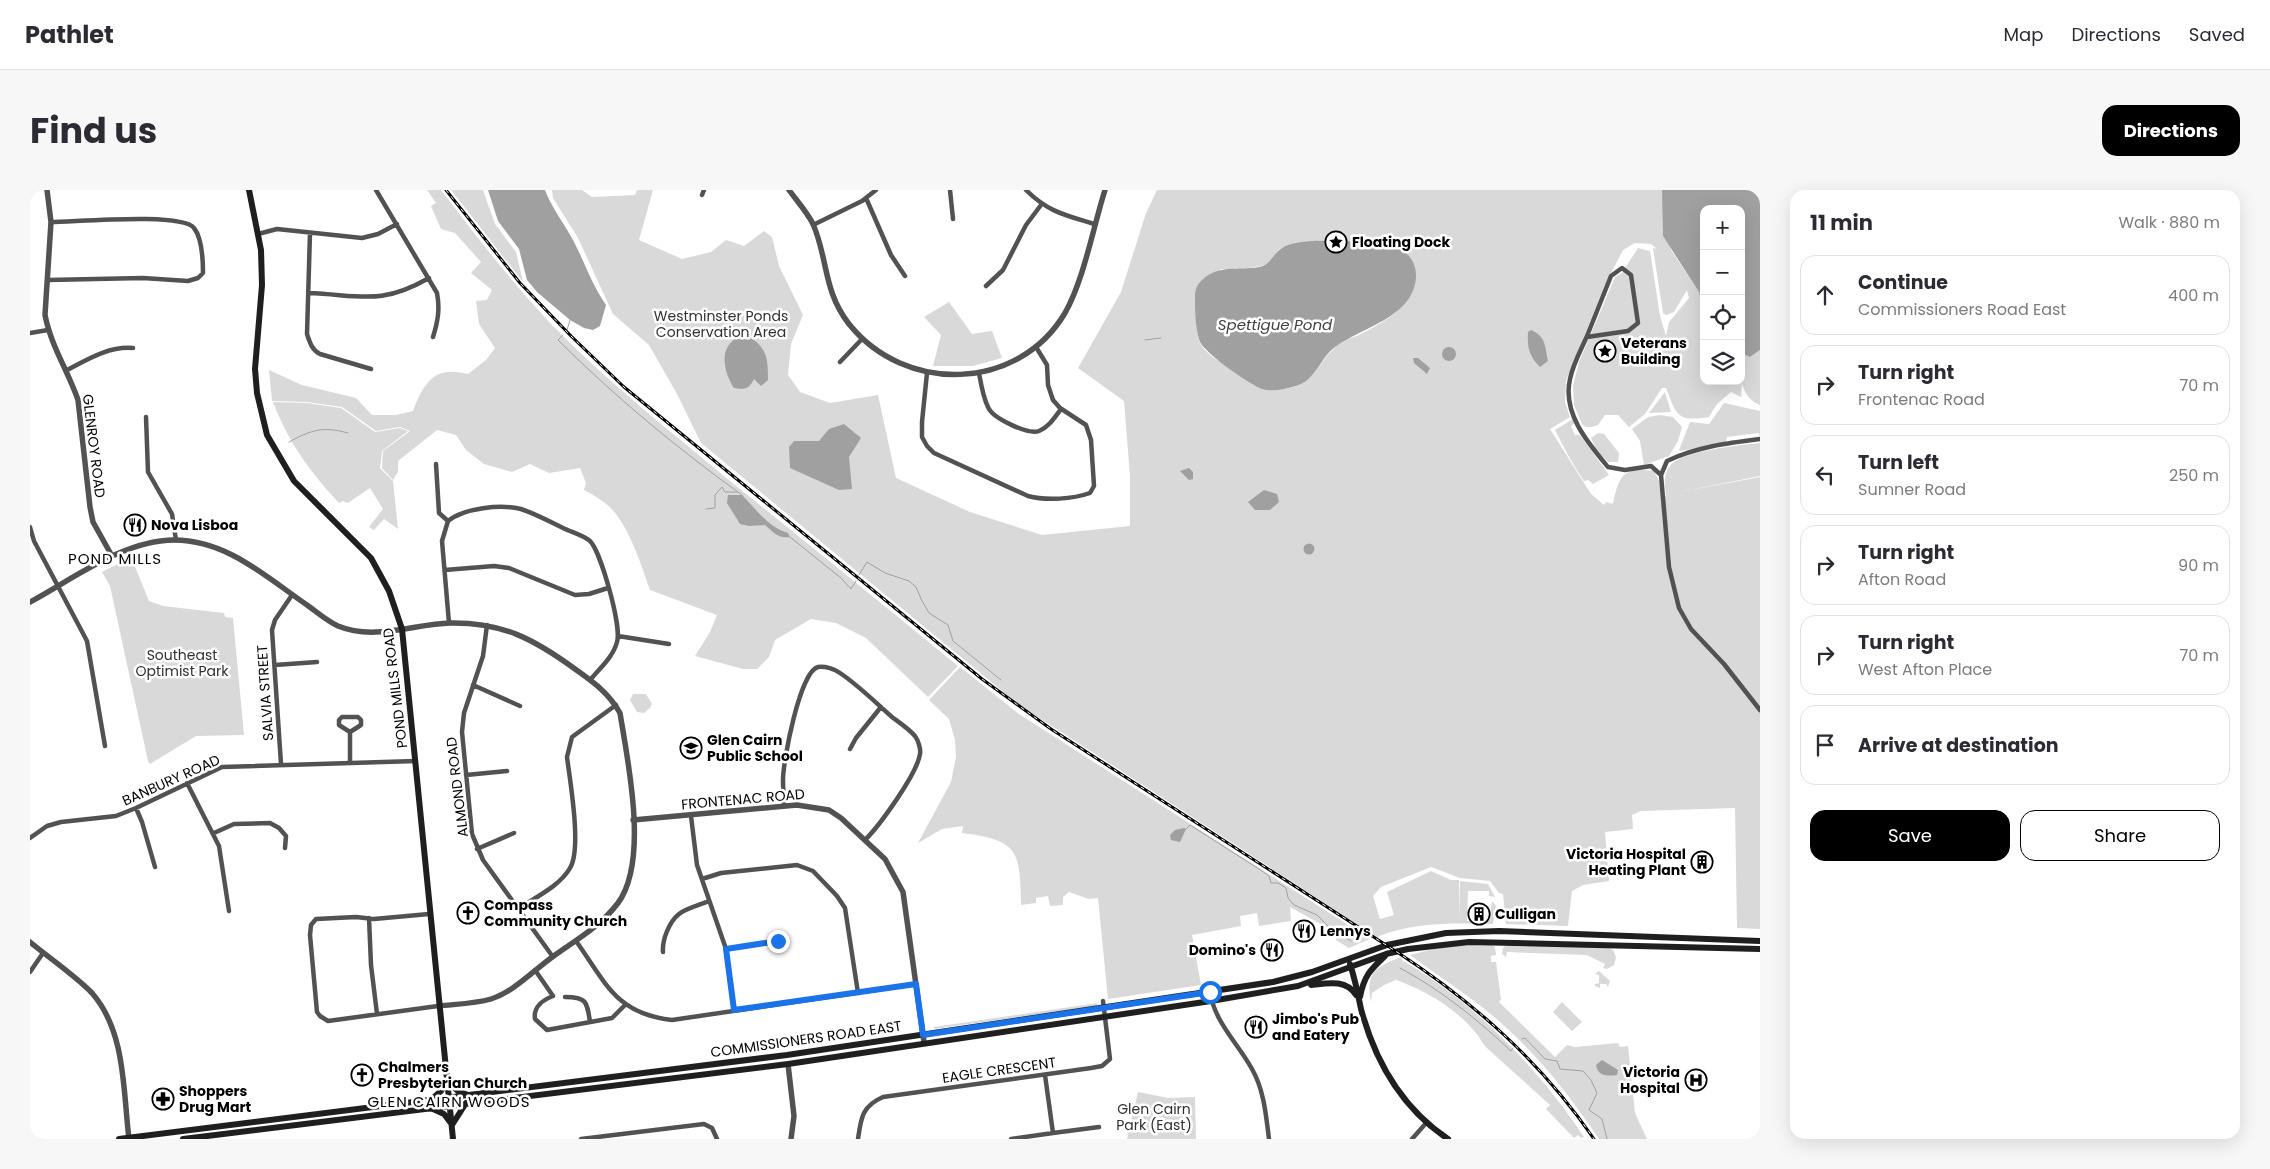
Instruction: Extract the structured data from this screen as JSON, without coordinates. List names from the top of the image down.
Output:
{
  "streets": {
    "main road": ["POND MILLS ROAD", "COMMISSIONERS ROAD EAST"],
    "street": [
      "GLENROY ROAD",
      "SALVIA STREET",
      "BANBURY ROAD",
      "ALMOND ROAD",
      "FRONTENAC ROAD",
      "EAGLE CRESCENT"
    ]
  },
  "crossings": [
    ["POND MILLS ROAD", "BANBURY ROAD"],
    ["POND MILLS ROAD", "COMMISSIONERS ROAD EAST"],
    ["SALVIA STREET", "BANBURY ROAD"],
    ["FRONTENAC ROAD", "COMMISSIONERS ROAD EAST"],
    ["COMMISSIONERS ROAD EAST", "EAGLE CRESCENT"]
  ],
  "districts": ["POND MILLS", "GLEN CAIRN WOODS"],
  "water": ["Spettigue Pond"],
  "parks": ["Westminster Ponds Conservation Area", "Southeast Optimist Park", "Glen Cairn Park (East)"],
  "places": {
    "place": ["Floating Dock", "Veterans Building"],
    "restaurant": [
      "Nova Lisboa",
      "Lennys",
      "Domino's",
      "Jimbo's Pub and Eatery"
    ],
    "school or university": ["Glen Cairn Public School"],
    "building": ["Victoria Hospital Heating Plant", "Culligan"],
    "church": ["Compass Community Church", "Chalmers Presbyterian Church"],
    "hospital": ["Victoria Hospital"],
    "pharmacy": ["Shoppers Drug Mart"]
  },
  "page": {
    "header": "Pathlet",
    "nav": ["Map", "Directions", "Saved"],
    "title": "Find us",
    "buttons": [
      "Directions",
      ["Save", "Share"]
    ],
    "heading": ["11 min", "Walk · 880 m"],
    "map_buttons": ["+", "−"],
    "list": [
      ["Continue", "Commissioners Road East", "400 m"],
      ["Turn right", "Frontenac Road", "70 m"],
      ["Turn left", "Sumner Road", "250 m"],
      ["Turn right", "Afton Road", "90 m"],
      ["Turn right", "West Afton Place", "70 m"],
      "Arrive at destination"
    ]
  }
}
